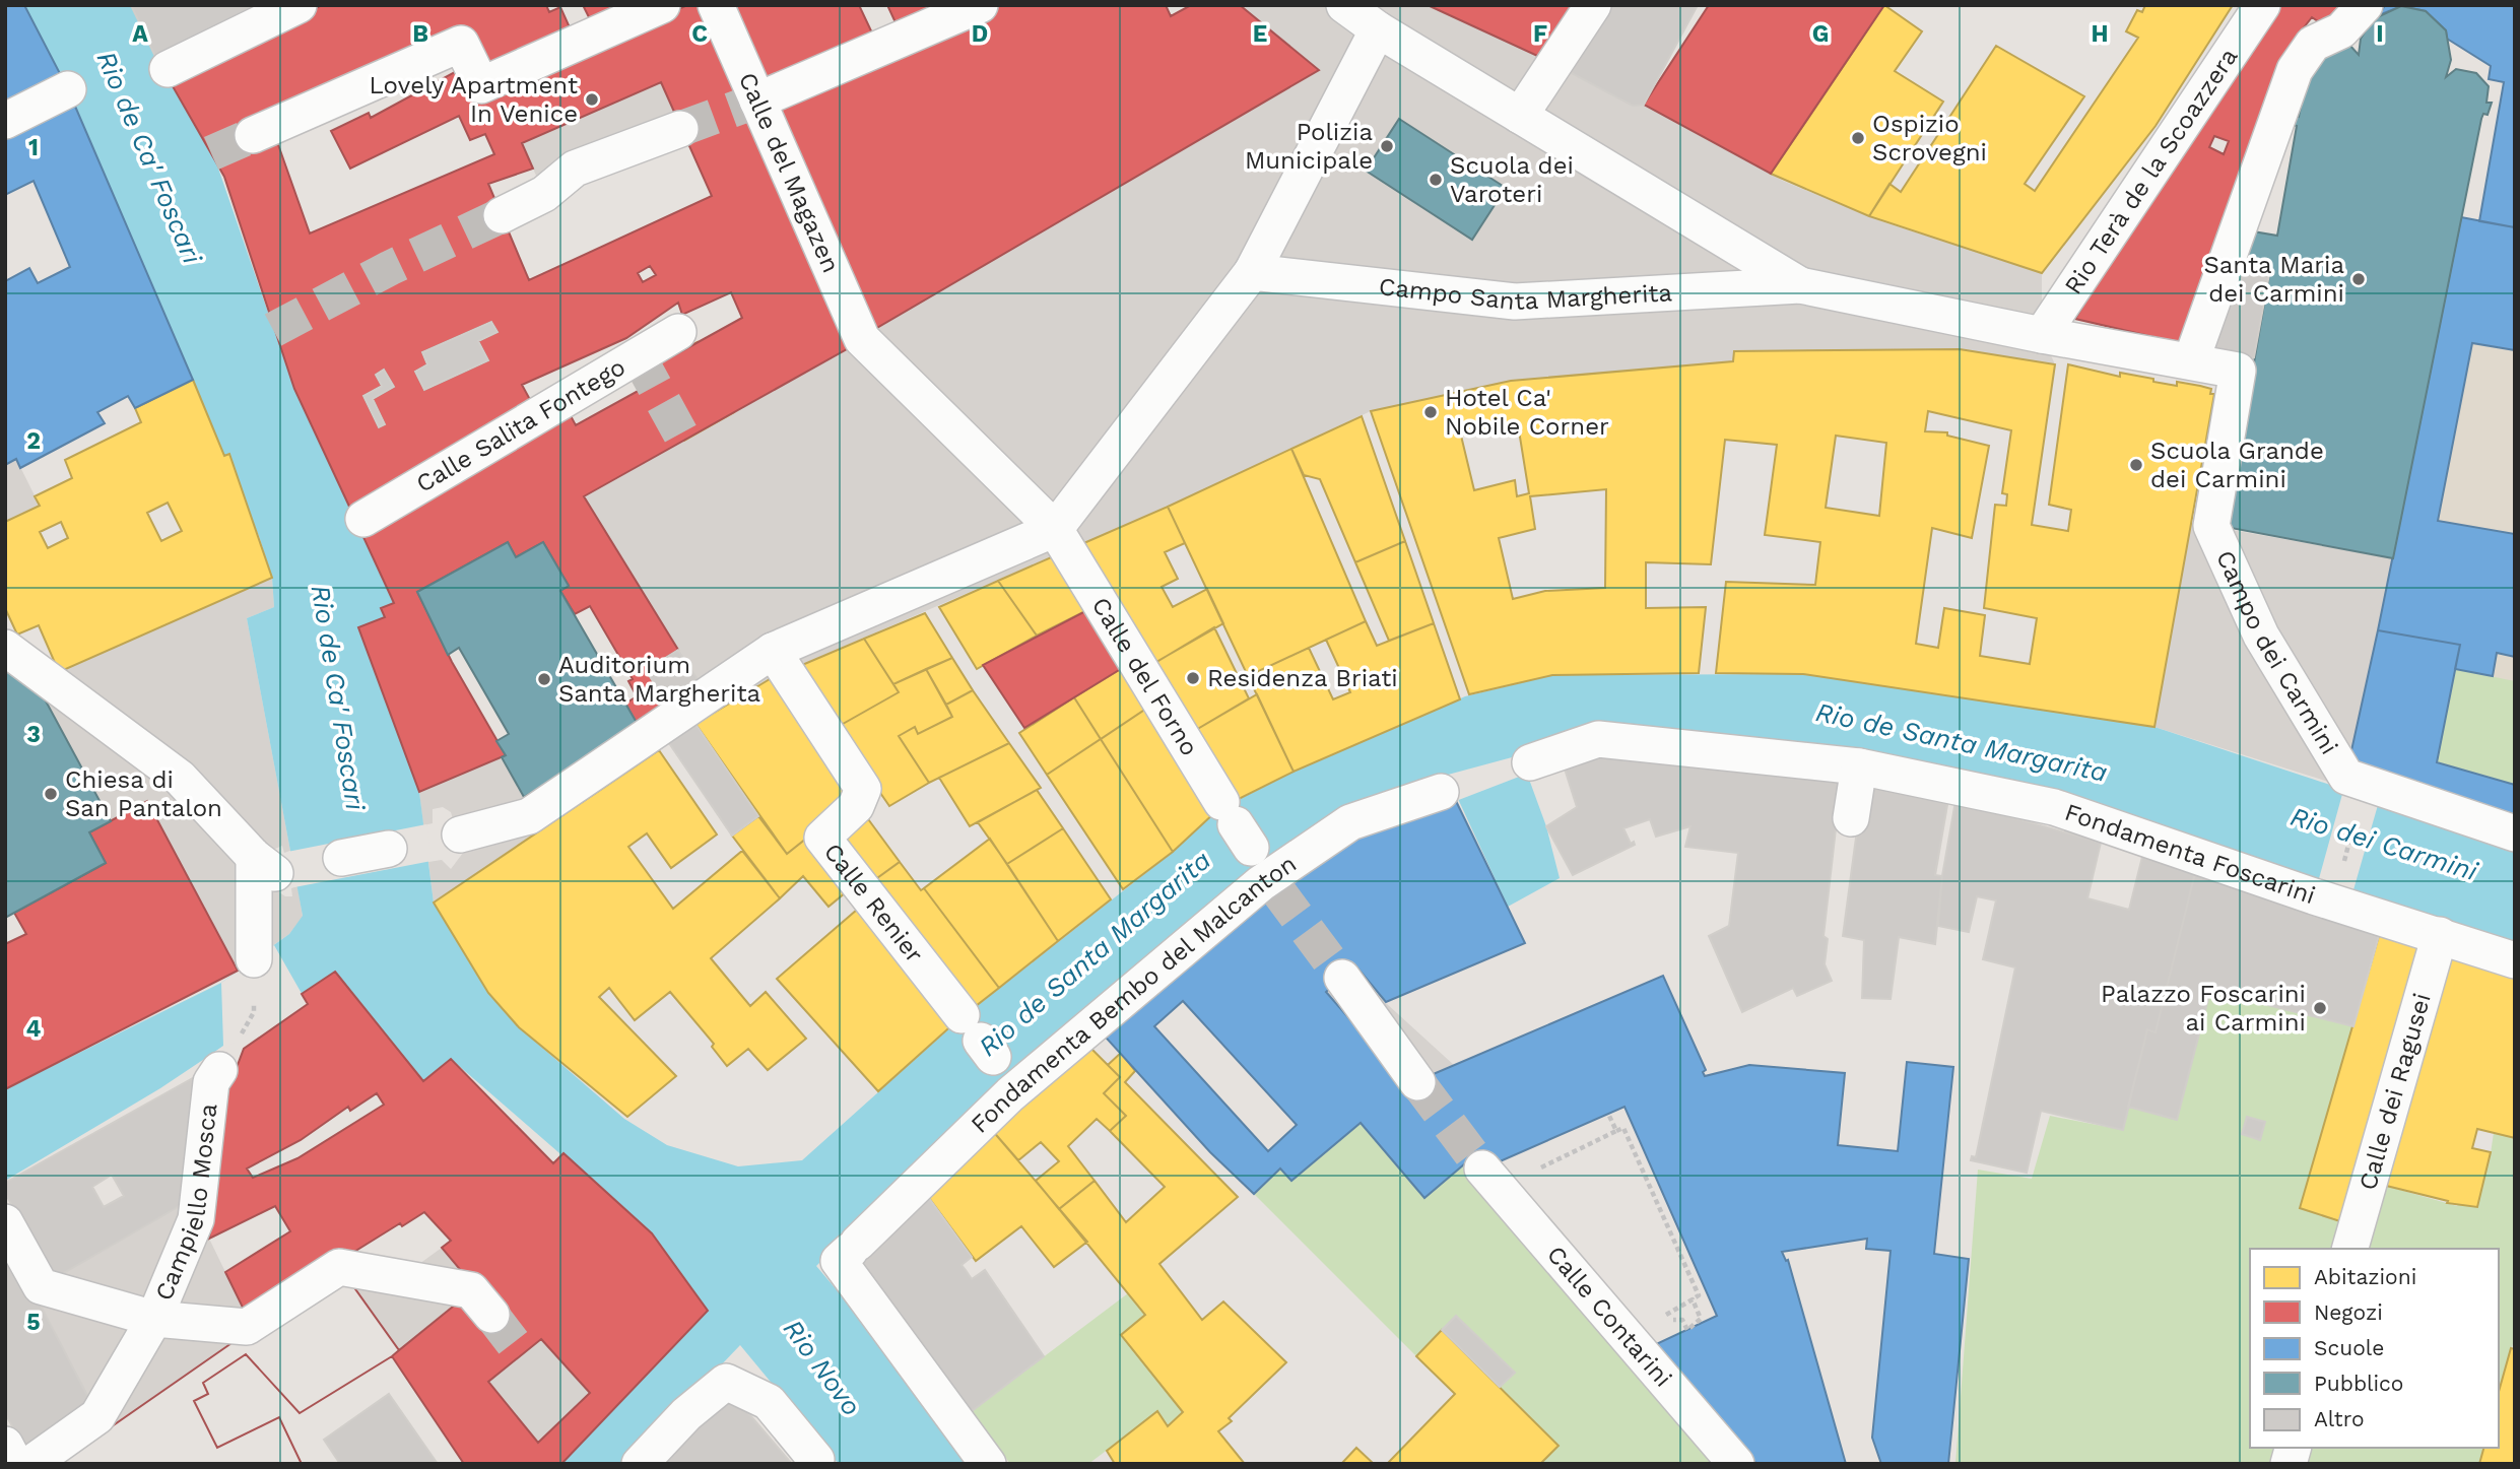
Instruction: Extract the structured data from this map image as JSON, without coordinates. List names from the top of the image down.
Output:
{
  "streets": {
    "street": [
      "Rio Terà de la Scoazzera",
      "Calle del Magazen",
      "Campo Santa Margherita",
      "Calle Salita Fontego",
      "Campo dei Carmini",
      "Calle del Forno",
      "Fondamenta Foscarini",
      "Calle Renier",
      "Fondamenta Bembo del Malcanton",
      "Calle dei Ragusei",
      "Campiello Mosca",
      "Calle Contarini"
    ]
  },
  "crossings": [
    ["Rio Terà de la Scoazzera", "Campo Santa Margherita"],
    ["Calle del Magazen", "Calle del Forno"],
    ["Campo Santa Margherita", "Campo dei Carmini"],
    ["Fondamenta Foscarini", "Calle dei Ragusei"]
  ],
  "water": [
    "Rio de Ca' Foscari",
    "Rio de Santa Margarita",
    "Rio dei Carmini",
    "Rio Novo"
  ],
  "places": [
    "Lovely Apartment In Venice",
    "Ospizio Scrovegni",
    "Polizia Municipale",
    "Scuola dei Varoteri",
    "Santa Maria dei Carmini",
    "Hotel Ca' Nobile Corner",
    "Scuola Grande dei Carmini",
    "Residenza Briati",
    "Auditorium Santa Margherita",
    "Chiesa di San Pantalon",
    "Palazzo Foscarini ai Carmini"
  ],
  "legend": [
    "Abitazioni",
    "Negozi",
    "Scuole",
    "Pubblico",
    "Altro"
  ],
  "grid": {
    "columns": [
      "A",
      "B",
      "C",
      "D",
      "E",
      "F",
      "G",
      "H",
      "I"
    ],
    "rows": [
      "1",
      "2",
      "3",
      "4",
      "5"
    ]
  }
}
